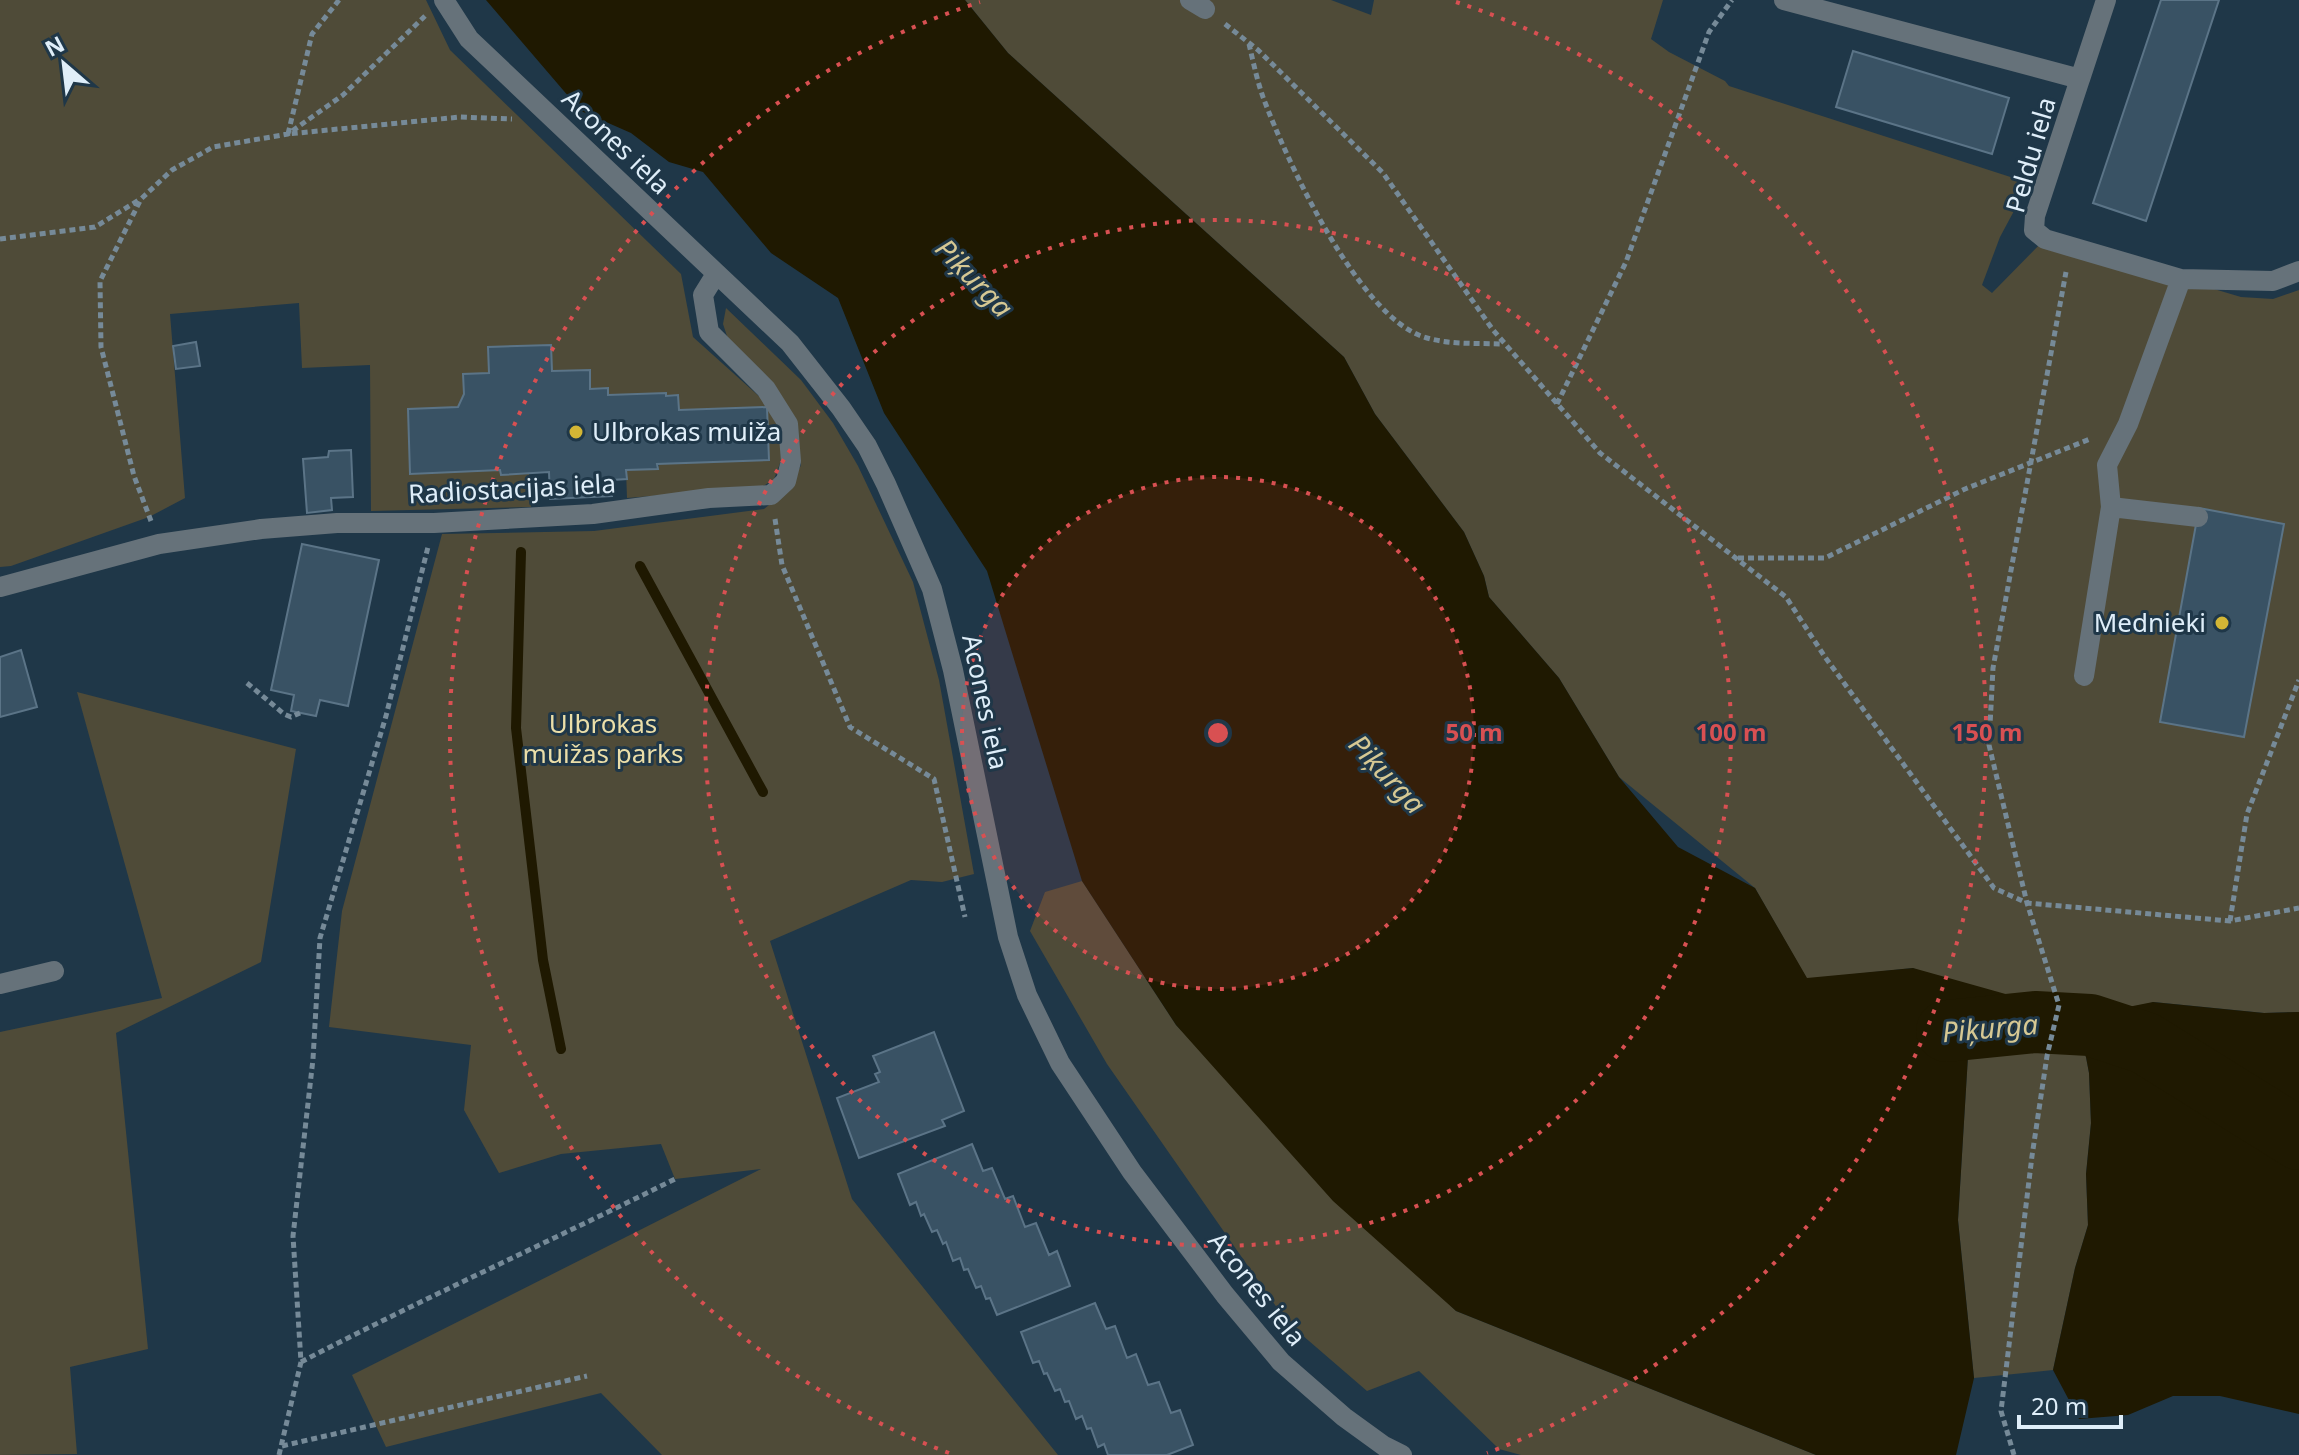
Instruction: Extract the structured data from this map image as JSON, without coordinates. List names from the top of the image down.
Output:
{
  "streets": {
    "street": ["Acones iela", "Peldu iela", "Radiostacijas iela"]
  },
  "water": ["Piķurga"],
  "parks": ["Ulbrokas muižas parks"],
  "places": ["Ulbrokas muiža", "Mednieki"],
  "scale_bar": "20 m",
  "north": "top left",
  "rings": ["50 m", "100 m", "150 m"]
}
